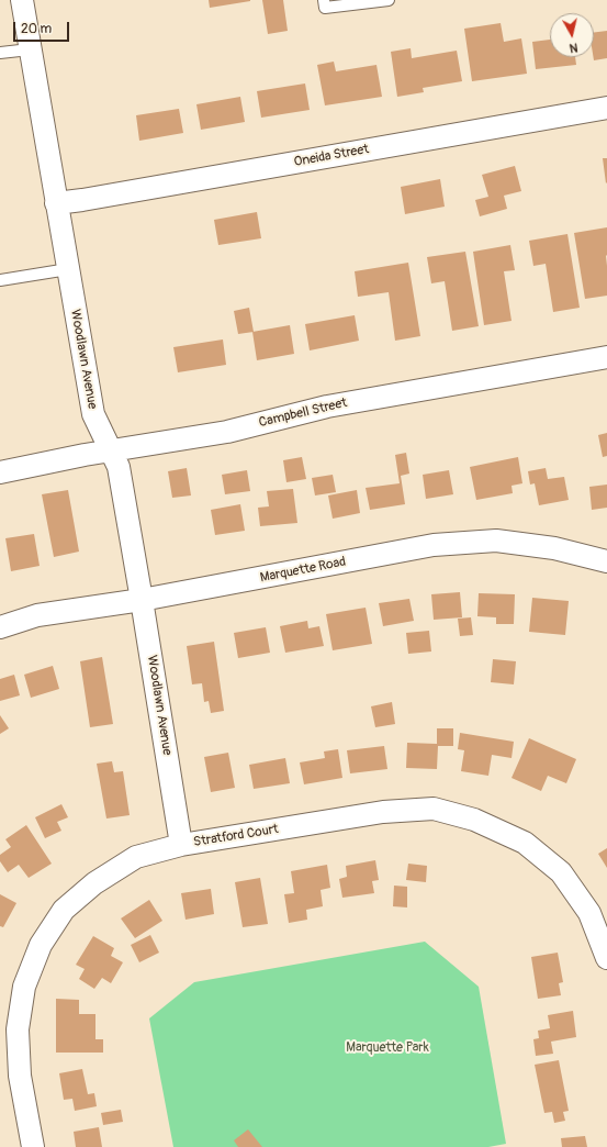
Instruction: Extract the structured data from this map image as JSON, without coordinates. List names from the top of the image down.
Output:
{
  "streets": {
    "street": [
      "Oneida Street",
      "Woodlawn Avenue",
      "Campbell Street",
      "Marquette Road",
      "Stratford Court"
    ]
  },
  "crossings": [
    ["Oneida Street", "Woodlawn Avenue"],
    ["Woodlawn Avenue", "Campbell Street"],
    ["Woodlawn Avenue", "Marquette Road"],
    ["Woodlawn Avenue", "Stratford Court"]
  ],
  "parks": ["Marquette Park"],
  "scale_bar": "20 m",
  "north": "bottom"
}
